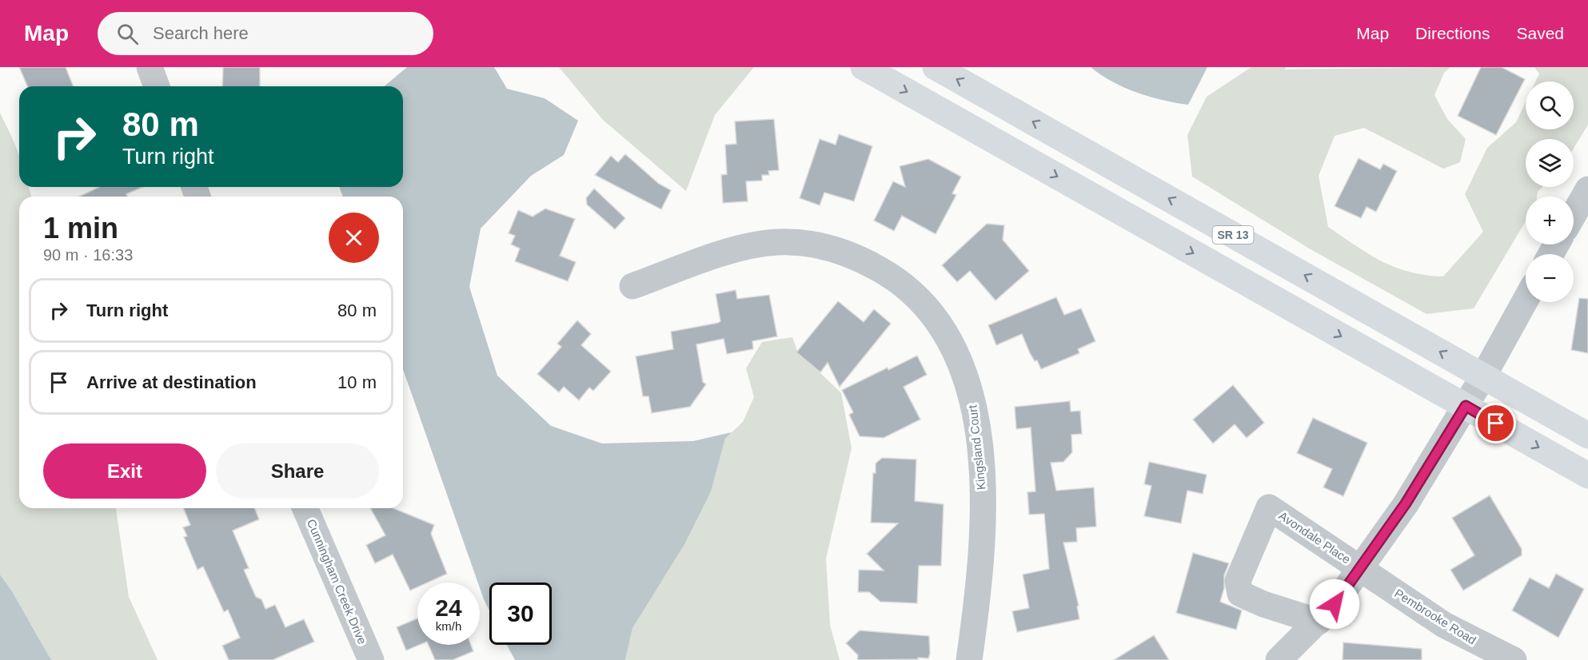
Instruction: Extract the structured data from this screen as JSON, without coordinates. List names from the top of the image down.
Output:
{
  "streets": {
    "main road": ["SR 13"],
    "street": [
      "Kingsland Court",
      "Avondale Place",
      "Cunningham Creek Drive",
      "Pembrooke Road"
    ]
  },
  "crossings": [
    ["Avondale Place", "Pembrooke Road"]
  ],
  "page": {
    "header": "Map",
    "search": "Search here",
    "nav": ["Map", "Directions", "Saved"],
    "map_buttons": ["+", "−"],
    "turn": ["80 m", "Turn right"],
    "heading": ["1 min", "90 m · 16:33"],
    "list": [
      {
        "name": "Turn right",
        "value": "80 m"
      },
      {
        "name": "Arrive at destination",
        "value": "10 m"
      }
    ],
    "buttons": ["Exit", "Share"],
    "speed": "24 km/h",
    "limit": "30"
  }
}
